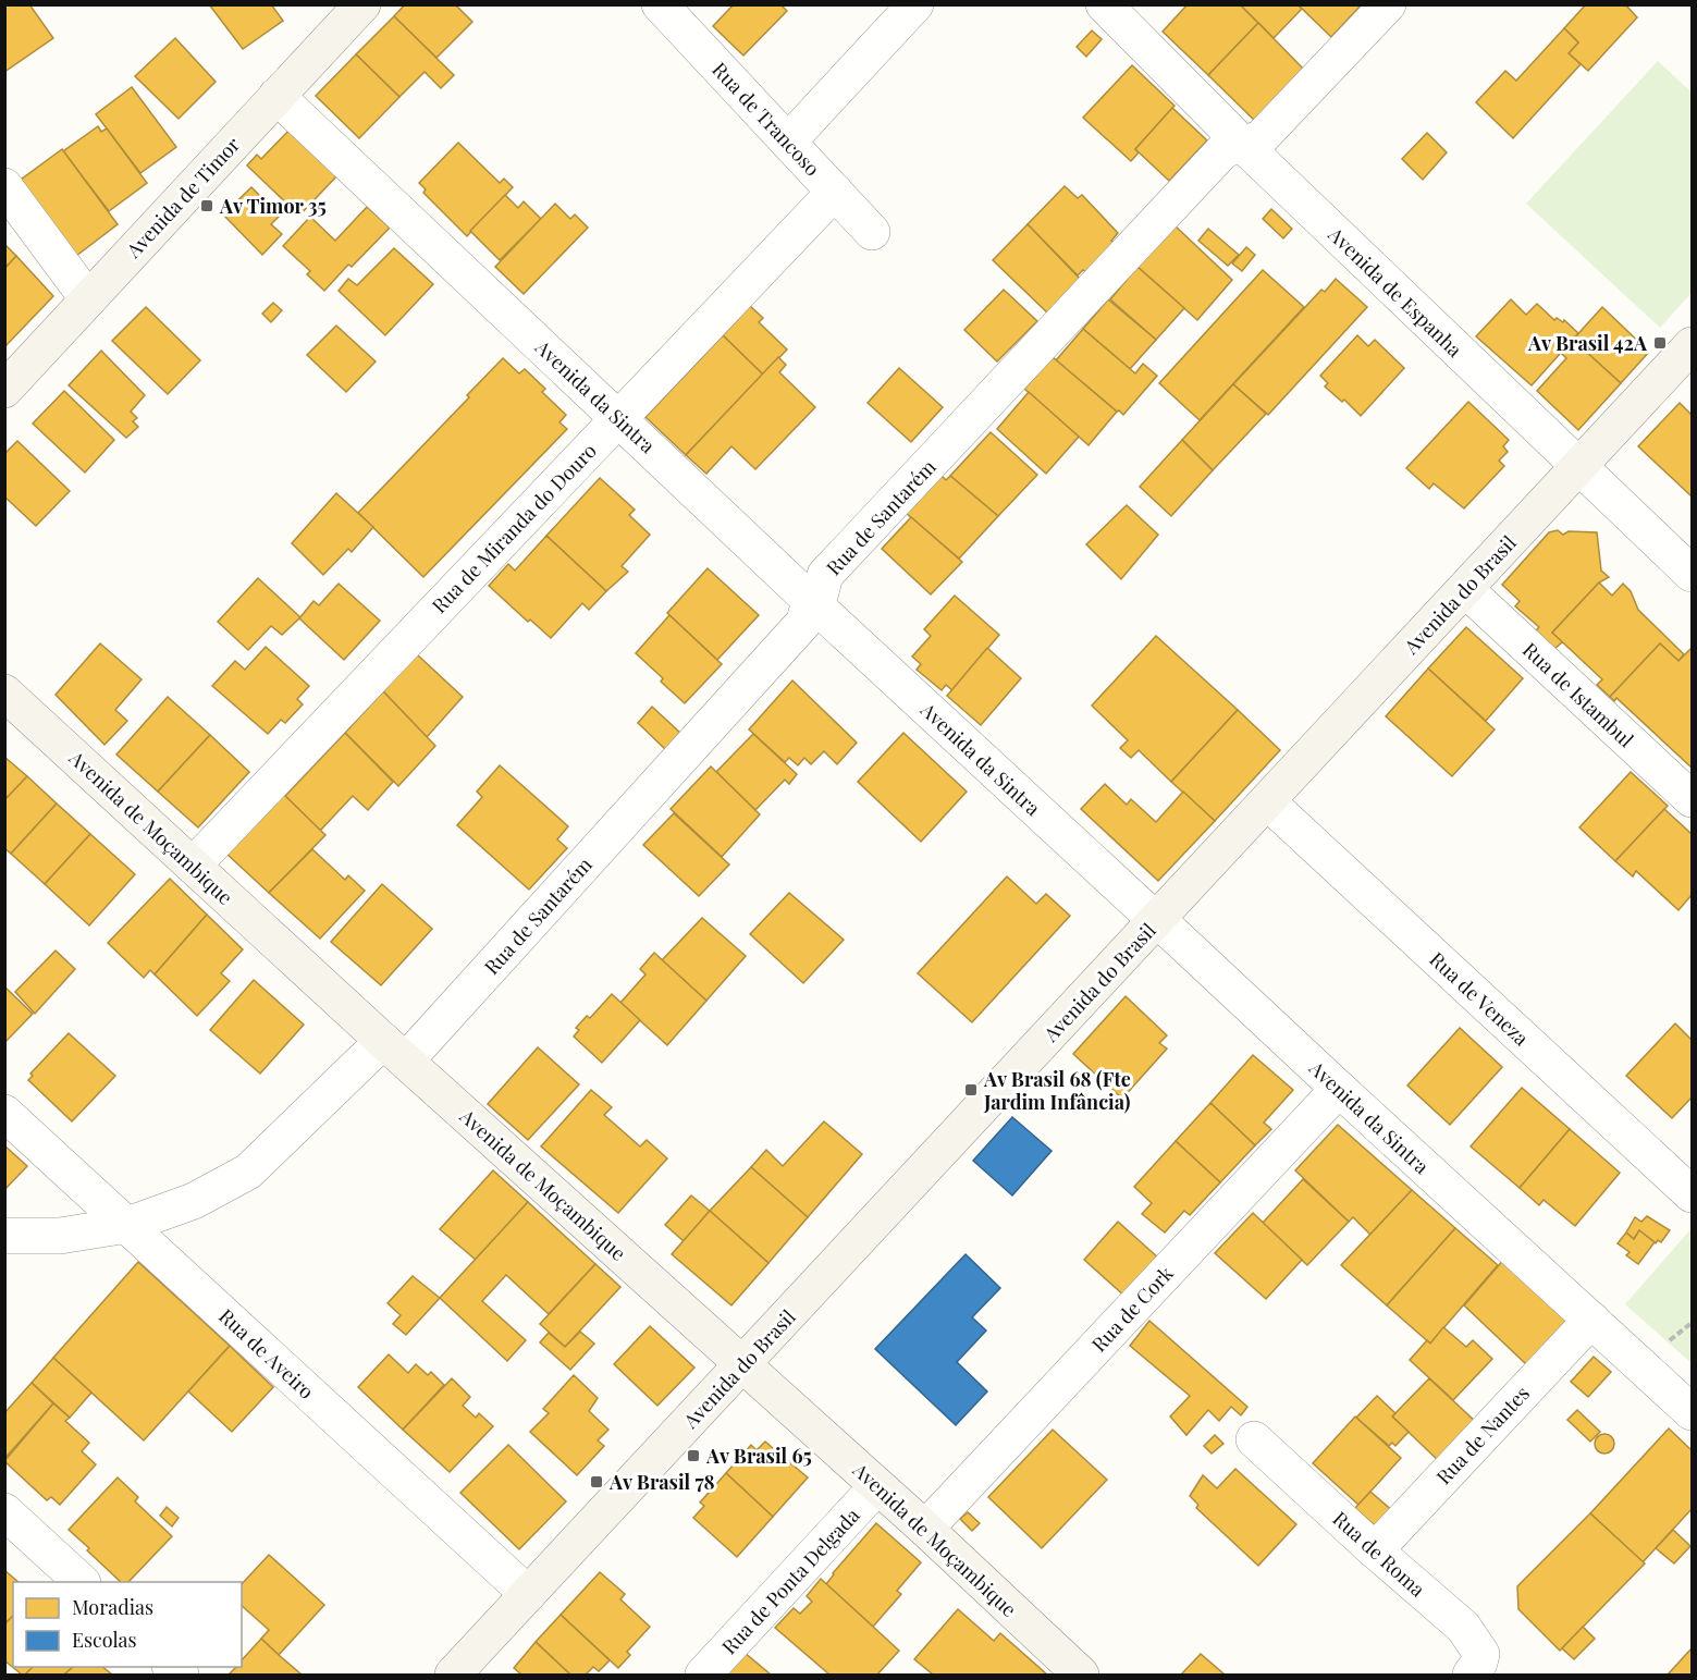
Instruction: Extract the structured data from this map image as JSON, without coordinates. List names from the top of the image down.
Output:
{
  "streets": {
    "street": [
      "Rua de Trancoso",
      "Avenida de Timor",
      "Avenida de Espanha",
      "Avenida da Sintra",
      "Rua de Santarém",
      "Rua de Miranda do Douro",
      "Avenida do Brasil",
      "Rua de Istambul",
      "Avenida de Moçambique",
      "Rua de Veneza",
      "Rua de Cork",
      "Rua de Aveiro",
      "Rua de Nantes",
      "Rua de Roma",
      "Rua de Ponta Delgada"
    ]
  },
  "crossings": [
    ["Rua de Trancoso", "Rua de Miranda do Douro"],
    ["Avenida de Timor", "Avenida da Sintra"],
    ["Avenida de Espanha", "Rua de Santarém"],
    ["Avenida de Espanha", "Avenida do Brasil"],
    ["Avenida da Sintra", "Rua de Santarém"],
    ["Avenida da Sintra", "Rua de Miranda do Douro"],
    ["Avenida da Sintra", "Avenida do Brasil"],
    ["Avenida da Sintra", "Rua de Cork"],
    ["Avenida da Sintra", "Rua de Nantes"],
    ["Rua de Santarém", "Avenida de Moçambique"],
    ["Rua de Santarém", "Rua de Aveiro"],
    ["Rua de Miranda do Douro", "Avenida de Moçambique"],
    ["Avenida do Brasil", "Rua de Istambul"],
    ["Avenida do Brasil", "Avenida de Moçambique"],
    ["Avenida do Brasil", "Rua de Veneza"],
    ["Avenida do Brasil", "Rua de Aveiro"],
    ["Avenida de Moçambique", "Rua de Cork"],
    ["Avenida de Moçambique", "Rua de Ponta Delgada"],
    ["Rua de Nantes", "Rua de Roma"]
  ],
  "places": {
    "transit": [
      "Av Timor 35",
      "Av Brasil 42A",
      "Av Brasil 68 (Fte Jardim Infância)",
      "Av Brasil 65",
      "Av Brasil 78"
    ]
  },
  "legend": ["Moradias", "Escolas"]
}
